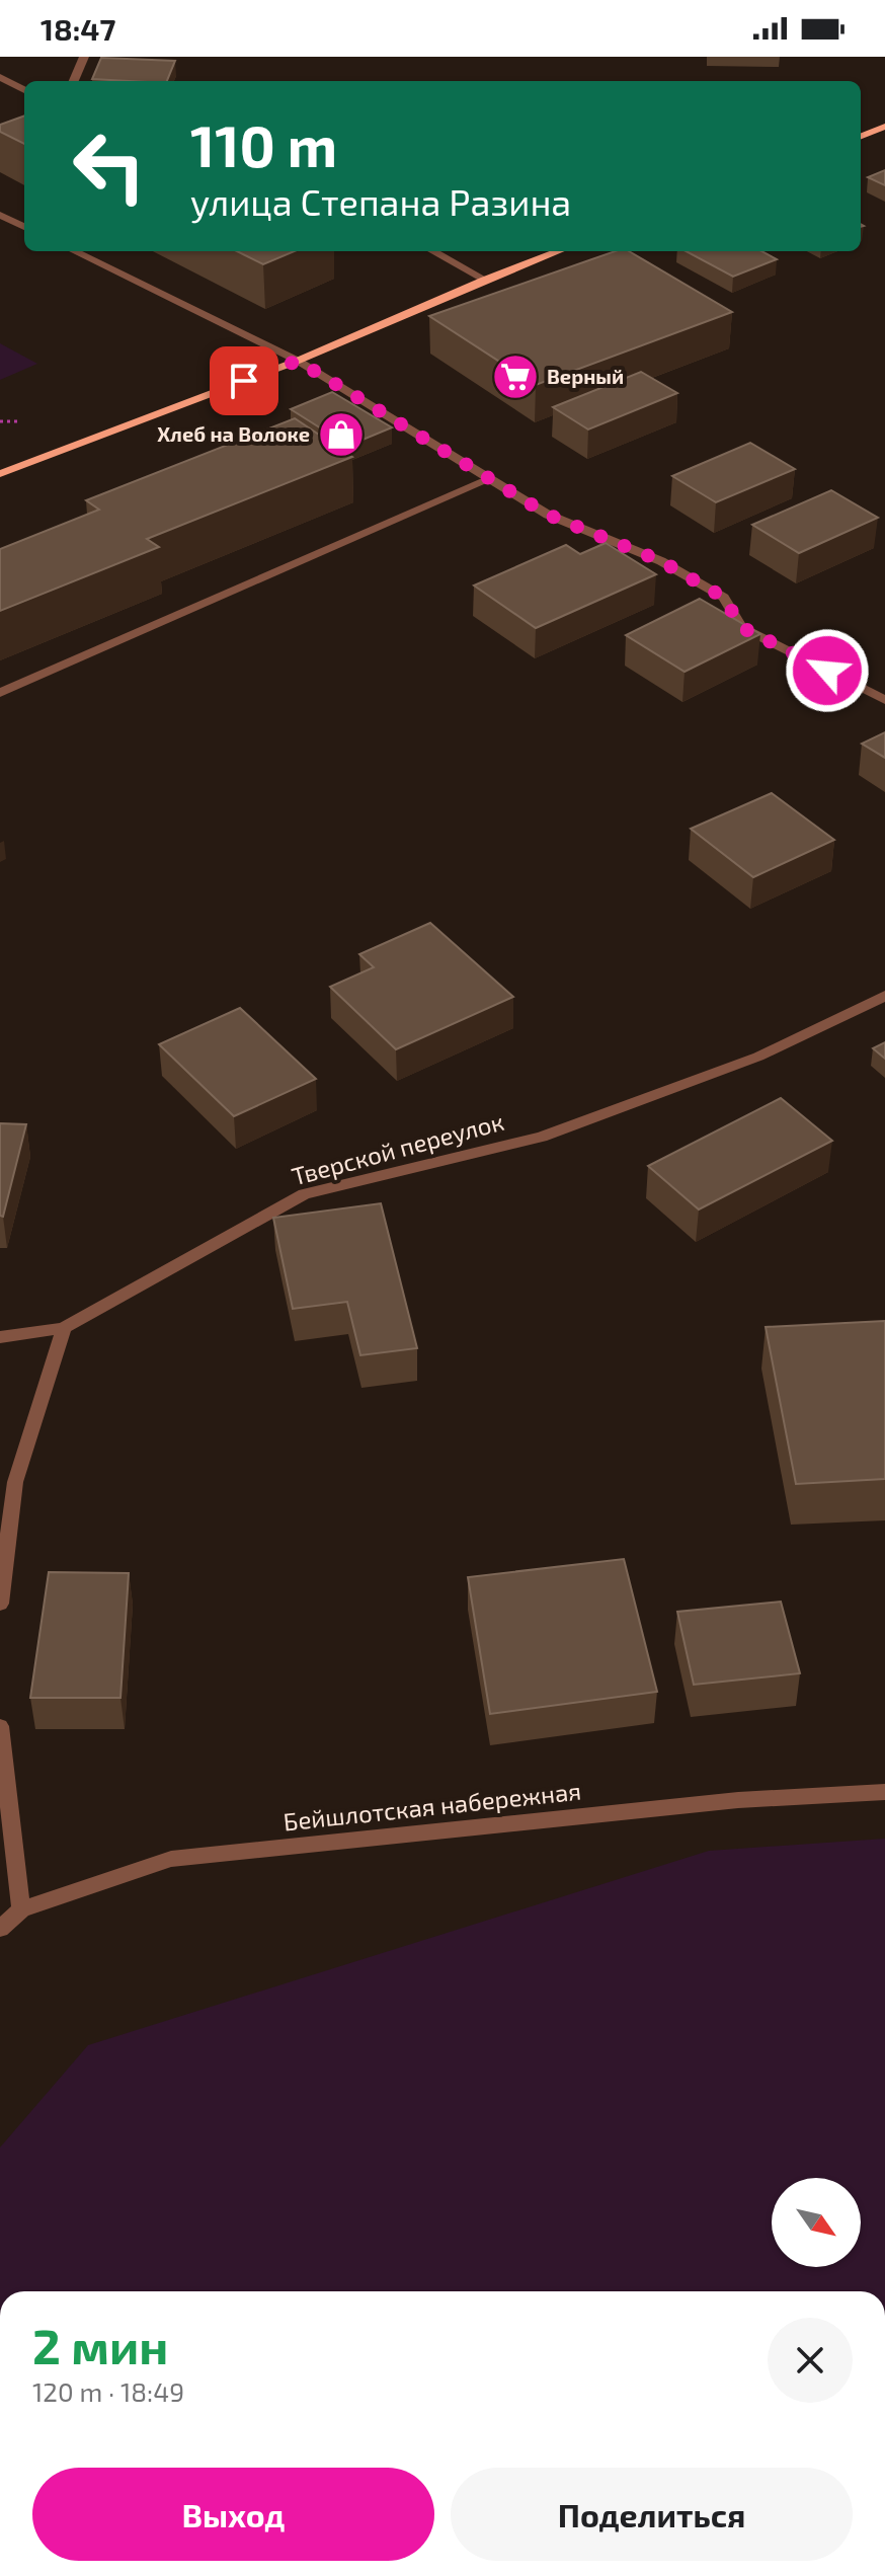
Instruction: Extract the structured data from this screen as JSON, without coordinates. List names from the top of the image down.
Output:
{
  "streets": {
    "street": ["Тверской переулок", "Бейшлотская набережная"]
  },
  "places": {
    "supermarket": ["Верный"],
    "shop": ["Хлеб на Волоке"]
  },
  "north": "bottom right",
  "page": {
    "status": "18:47",
    "turn": ["110 m", "улица Степана Разина"],
    "heading": ["2 мин", "120 m · 18:49"],
    "buttons": ["Выход", "Поделиться"]
  }
}
